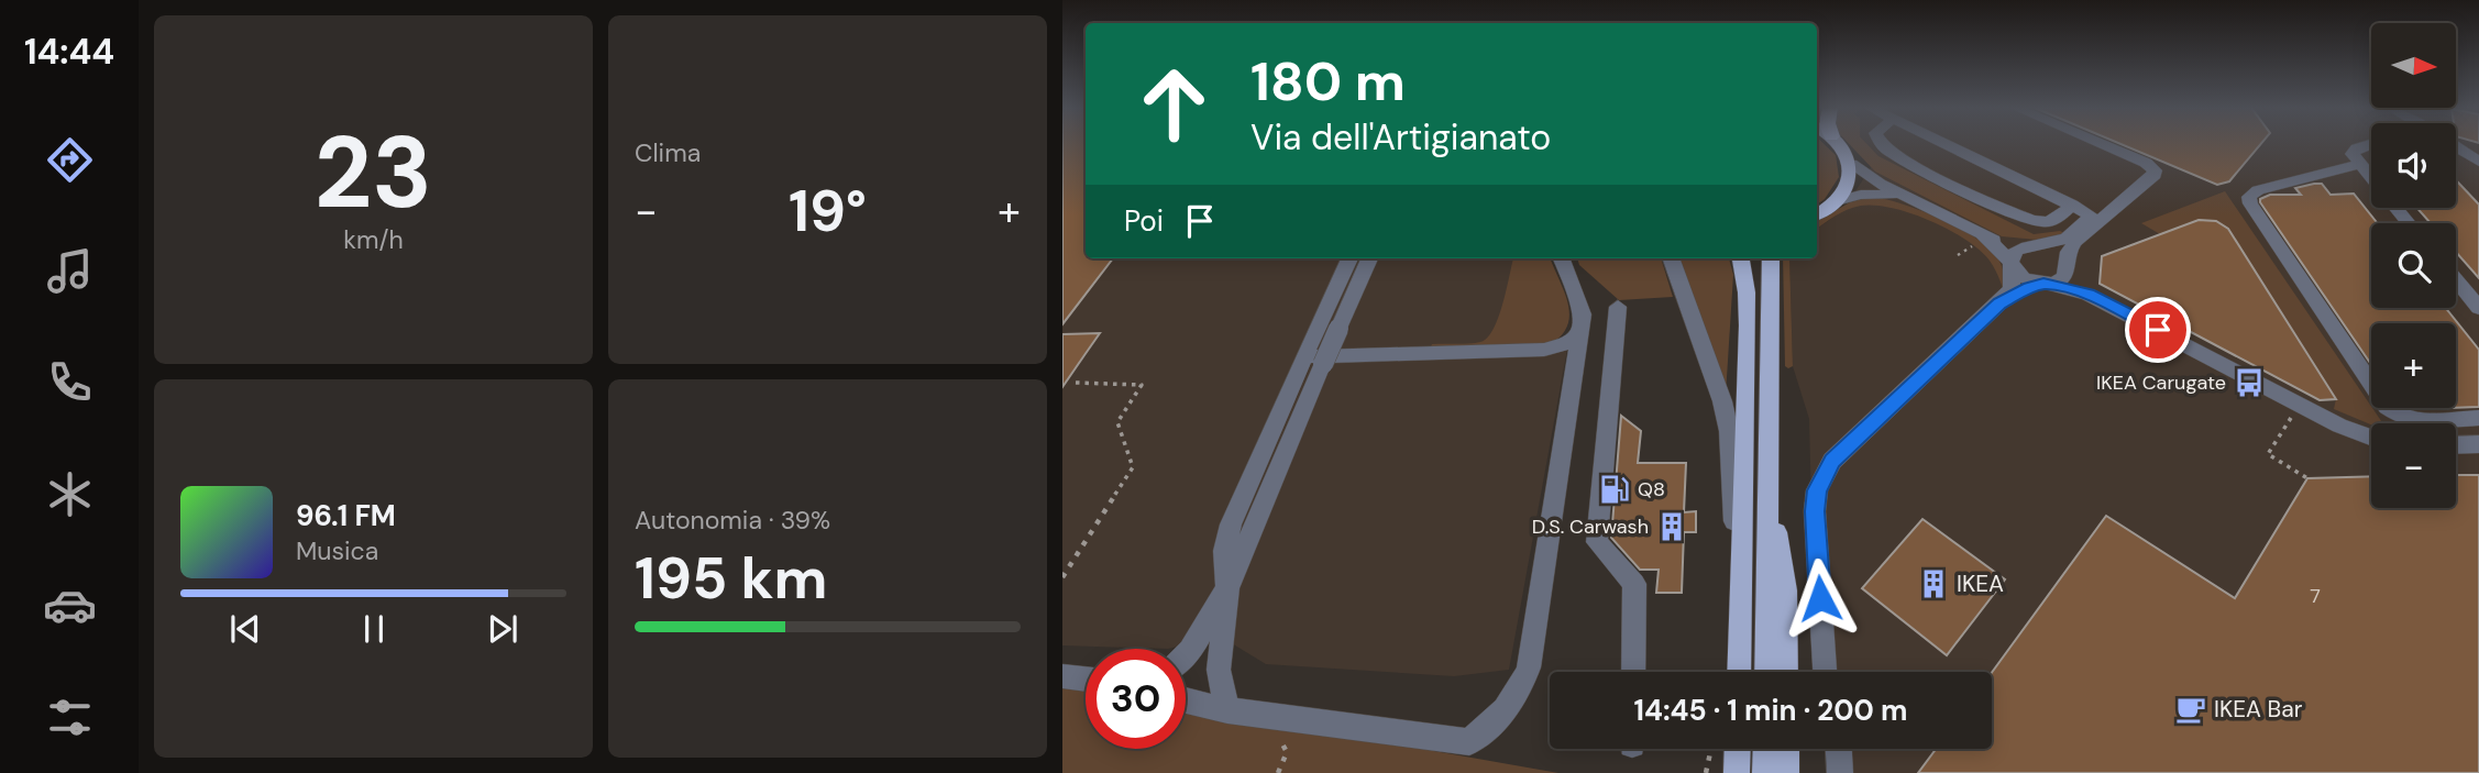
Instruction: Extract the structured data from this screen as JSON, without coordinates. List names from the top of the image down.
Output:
{
  "places": {
    "bus stop": ["IKEA Carugate"],
    "fuel station": ["Q8"],
    "building": ["D.S. Carwash", "IKEA"],
    "cafe": ["IKEA Bar"]
  },
  "house_numbers": ["7"],
  "north": "right",
  "page": {
    "tabs": "14:44",
    "tile": [
      ["23", "km/h"],
      "Clima",
      ["Autonomia · 39%", "195 km"]
    ],
    "map_buttons": ["+", "−"],
    "turn": ["180 m", "Via dell'Artigianato"],
    "heat": ["−", "19°", "+"],
    "then": "Poi",
    "song": ["96.1 FM", "Musica"],
    "limit": "30",
    "trip": "14:45 · 1 min · 200 m"
  }
}
